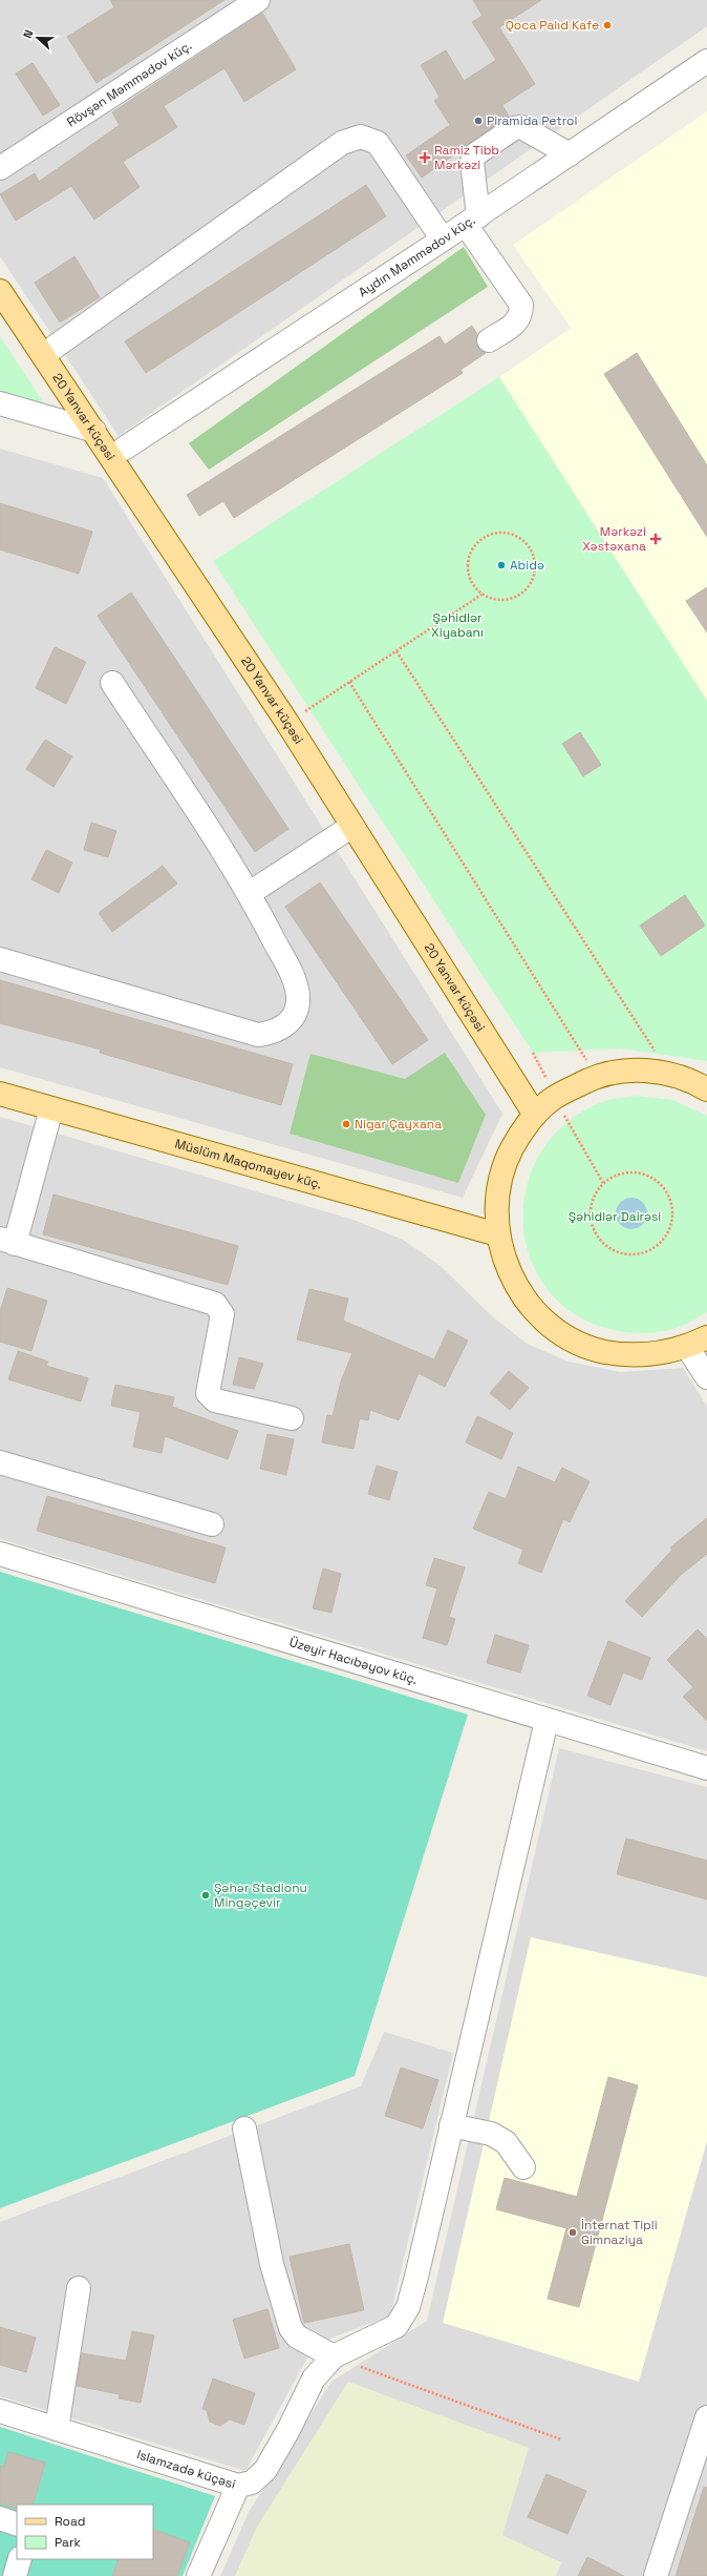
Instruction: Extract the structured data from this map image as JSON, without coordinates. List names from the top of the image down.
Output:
{
  "streets": {
    "main road": ["20 Yanvar küçəsi", "Müslüm Maqomayev küç."],
    "street": [
      "Rövşən Məmmədov küç.",
      "Aydın Məmmədov küç.",
      "Üzeyir Hacıbəyov küç.",
      "Islamzadə küçəsi"
    ]
  },
  "parks": ["Şəhidlər Xiyabanı", "Şəhidlər Dairəsi"],
  "places": {
    "other": [
      "Qoca Palıd Kafe",
      "Piramida Petrol",
      "Abidə",
      "Nigar Çayxana",
      "Şəhər Stadionu Mingəçevir",
      "İnternat Tipli Gimnaziya"
    ],
    "health": ["Ramiz Tibb Mərkəzi", "Mərkəzi Xəstəxana"]
  },
  "legend": ["Road", "Park"],
  "north": "left"
}
